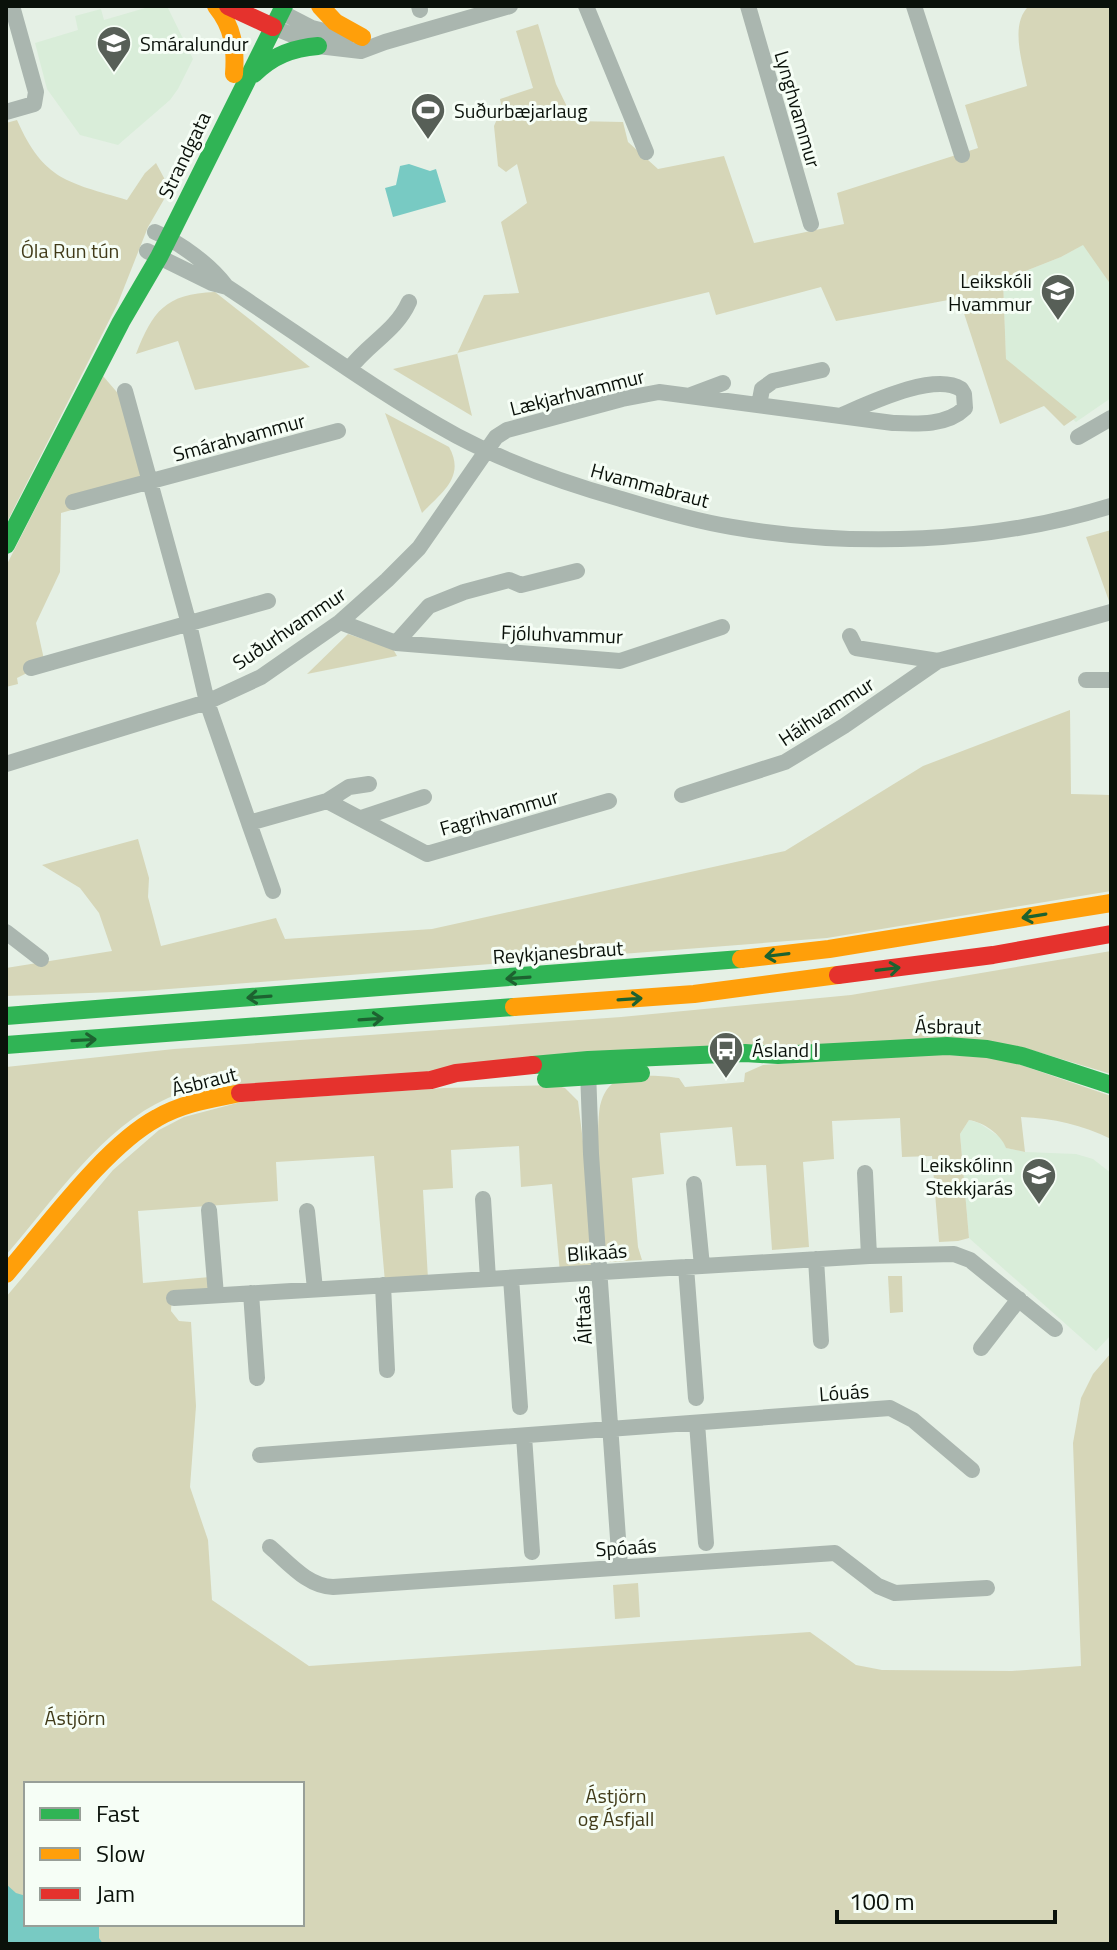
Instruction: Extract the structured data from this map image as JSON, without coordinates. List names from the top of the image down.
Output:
{
  "streets": {
    "main road": ["Strandgata", "Reykjanesbraut", "Ásbraut"],
    "street": [
      "Lynghvammur",
      "Lækjarhvammur",
      "Smárahvammur",
      "Hvammabraut",
      "Suðurhvammur",
      "Fjóluhvammur",
      "Háihvammur",
      "Fagrihvammur",
      "Blikaás",
      "Álftaás",
      "Lóuás",
      "Spóaás"
    ]
  },
  "crossings": [
    ["Strandgata", "Hvammabraut"],
    ["Lækjarhvammur", "Hvammabraut"],
    ["Lækjarhvammur", "Suðurhvammur"],
    ["Smárahvammur", "Suðurhvammur"],
    ["Hvammabraut", "Suðurhvammur"],
    ["Suðurhvammur", "Fjóluhvammur"],
    ["Ásbraut", "Álftaás"],
    ["Blikaás", "Álftaás"],
    ["Álftaás", "Lóuás"],
    ["Álftaás", "Spóaás"]
  ],
  "parks": ["Óla Run tún", "Ástjörn", "Ástjörn og Ásfjall"],
  "places": {
    "school or university": ["Smáralundur", "Leikskóli Hvammur", "Leikskólinn Stekkjarás"],
    "sports": ["Suðurbæjarlaug"],
    "bus stop": ["Ásland I"]
  },
  "legend": ["Fast", "Slow", "Jam"],
  "scale_bar": "100 m"
}
